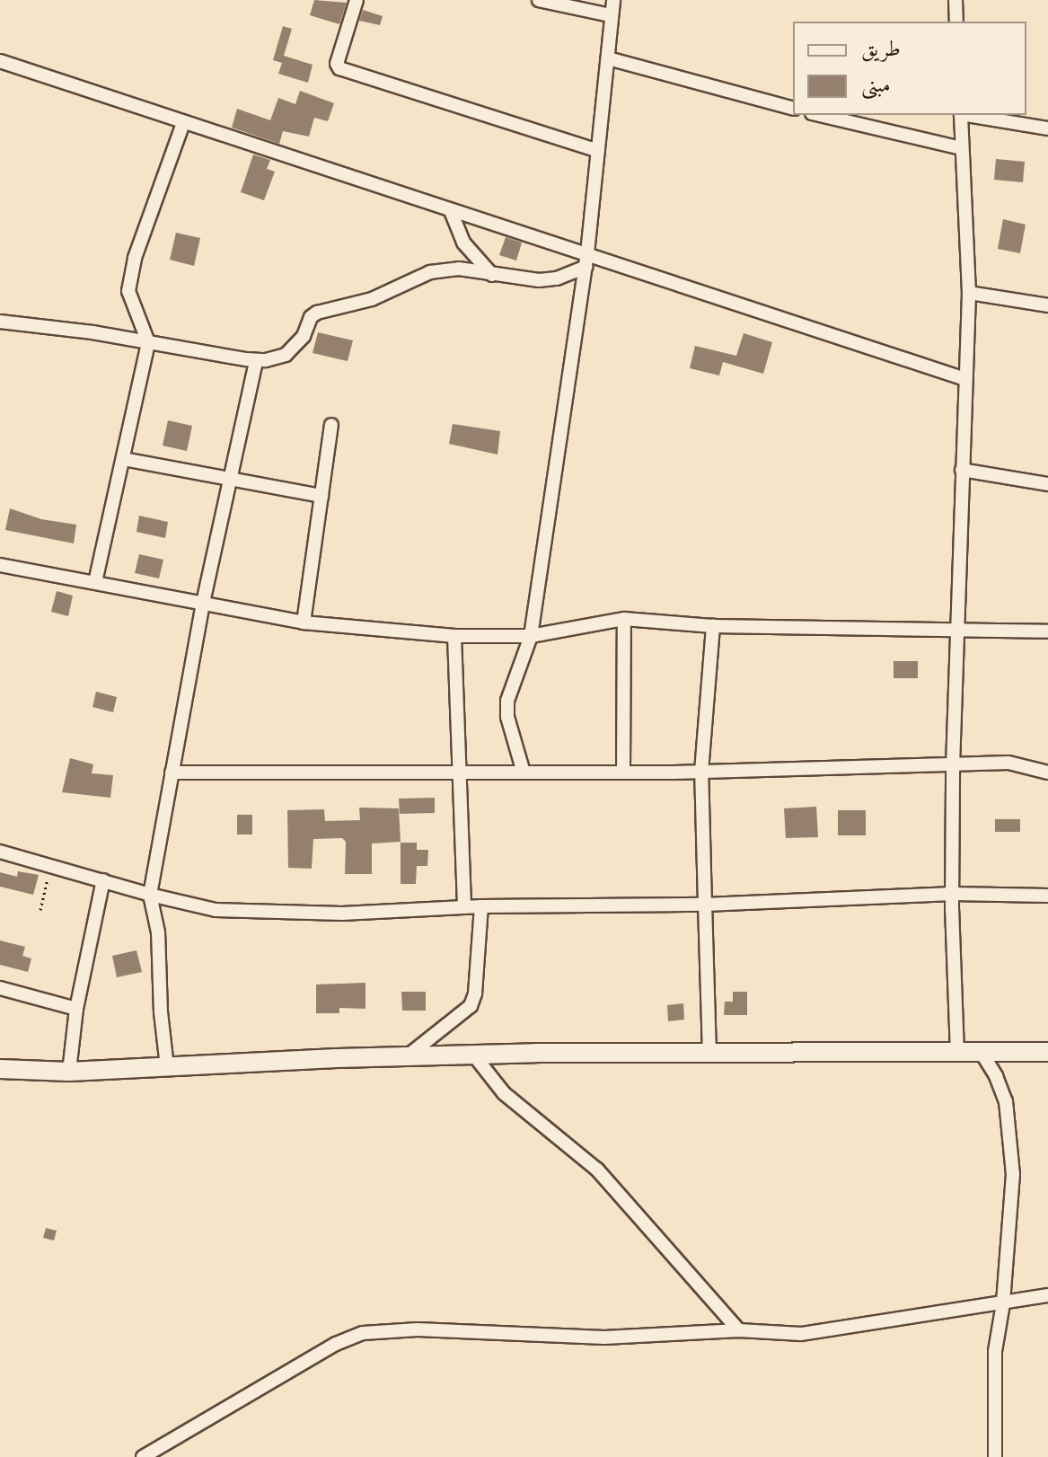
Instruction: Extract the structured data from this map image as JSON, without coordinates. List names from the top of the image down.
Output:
{
  "legend": ["طريق", "مبنى"]
}
